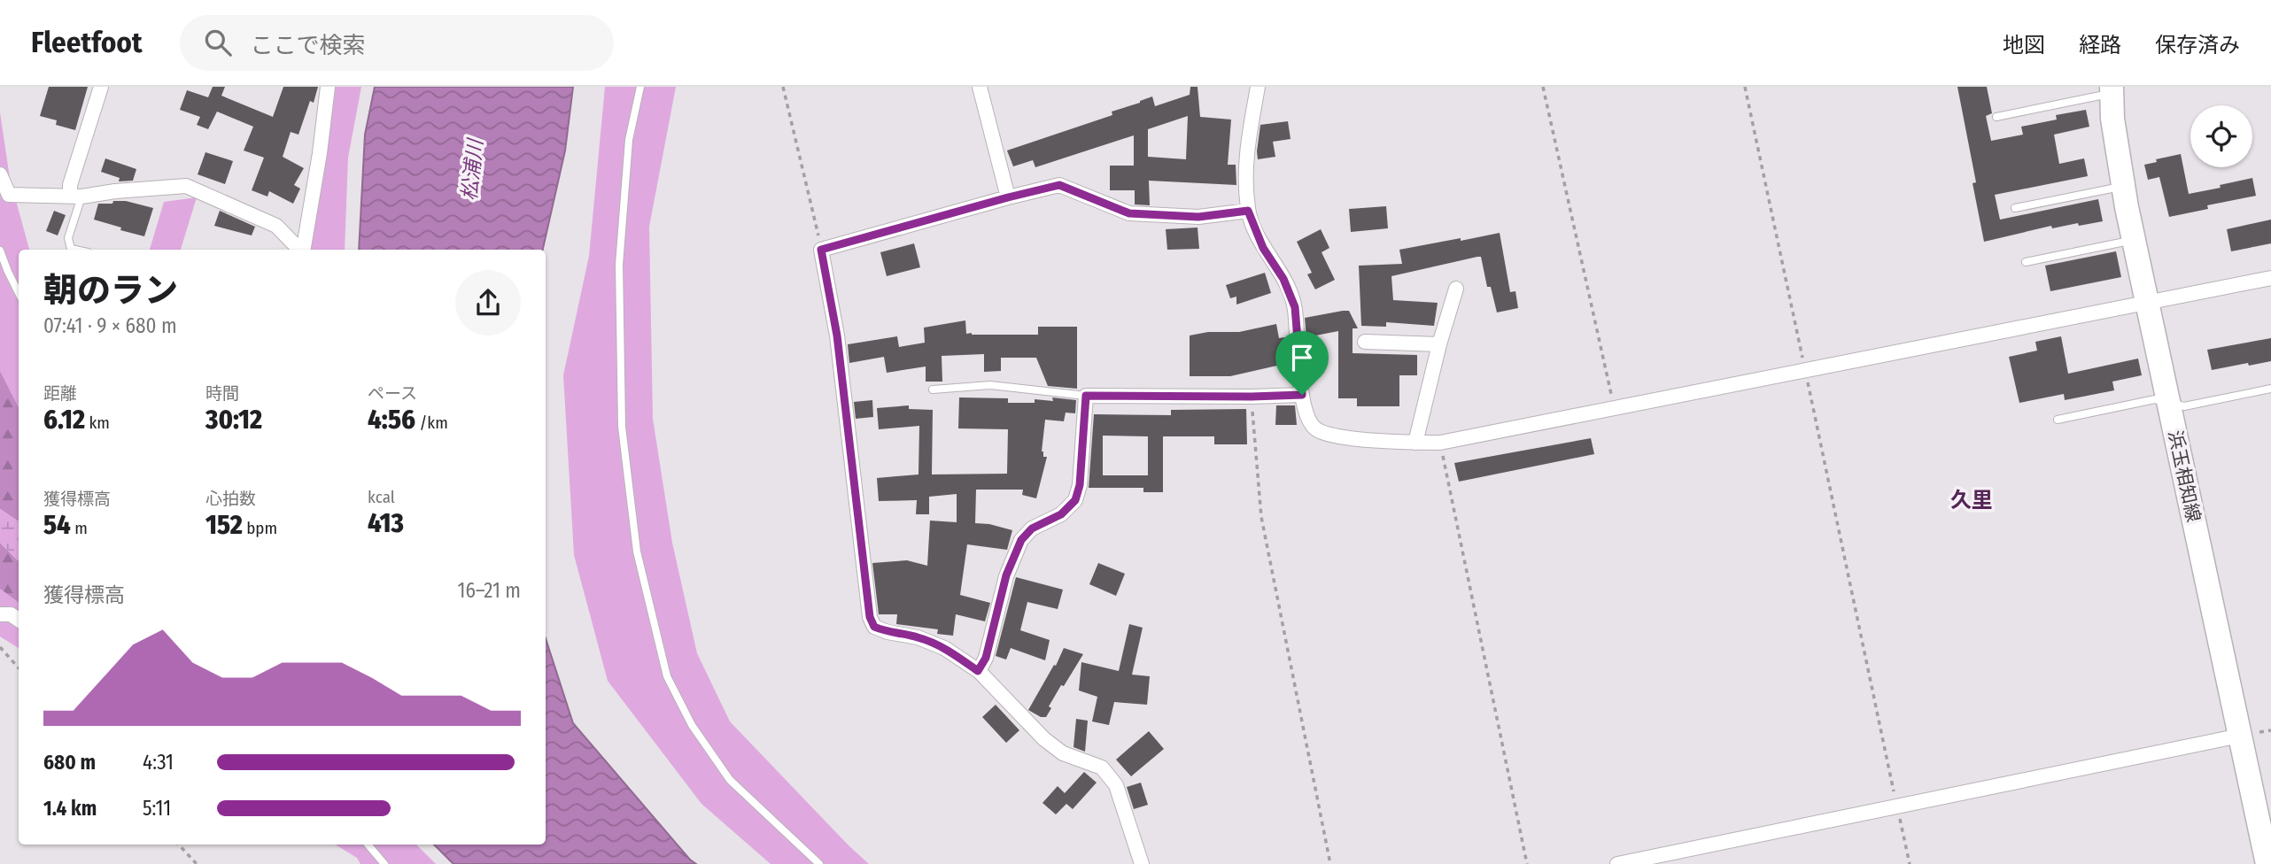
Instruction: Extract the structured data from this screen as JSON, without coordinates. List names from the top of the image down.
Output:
{
  "streets": {
    "main road": ["浜玉相知線"]
  },
  "districts": ["久里"],
  "water": ["松浦川"],
  "page": {
    "header": "Fleetfoot",
    "search": "ここで検索",
    "nav": ["地図", "経路", "保存済み"],
    "heading": ["朝のラン", "07:41 · 9 × 680 m"],
    "stats": [
      ["距離", "6.12 km"],
      ["時間", "30:12"],
      ["ペース", "4:56 /km"],
      ["獲得標高", "54 m"],
      ["心拍数", "152 bpm"],
      ["kcal", "413"]
    ],
    "chart": ["獲得標高", "16–21 m"],
    "list": [
      {
        "name": "680 m",
        "note": "4:31"
      },
      {
        "name": "1.4 km",
        "note": "5:11"
      }
    ]
  }
}
